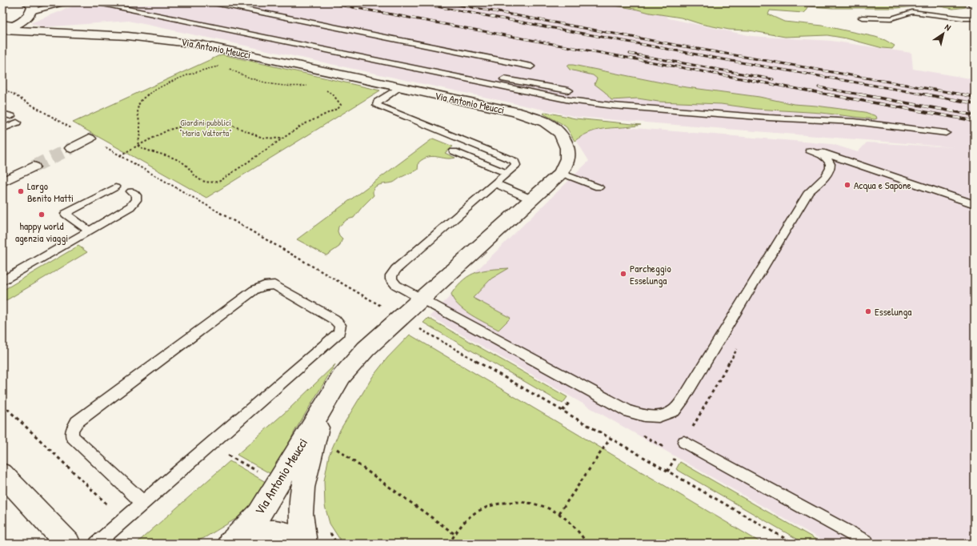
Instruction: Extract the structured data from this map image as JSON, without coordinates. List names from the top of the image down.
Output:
{
  "streets": {
    "street": ["Via Antonio Meucci"]
  },
  "parks": ["Giardini pubblici \"Maria Valtorta\""],
  "places": [
    "Acqua e Sapone",
    "Largo Benito Matti",
    "happy world agenzia viaggi",
    "Parcheggio Esselunga",
    "Esselunga"
  ],
  "north": "top right"
}
